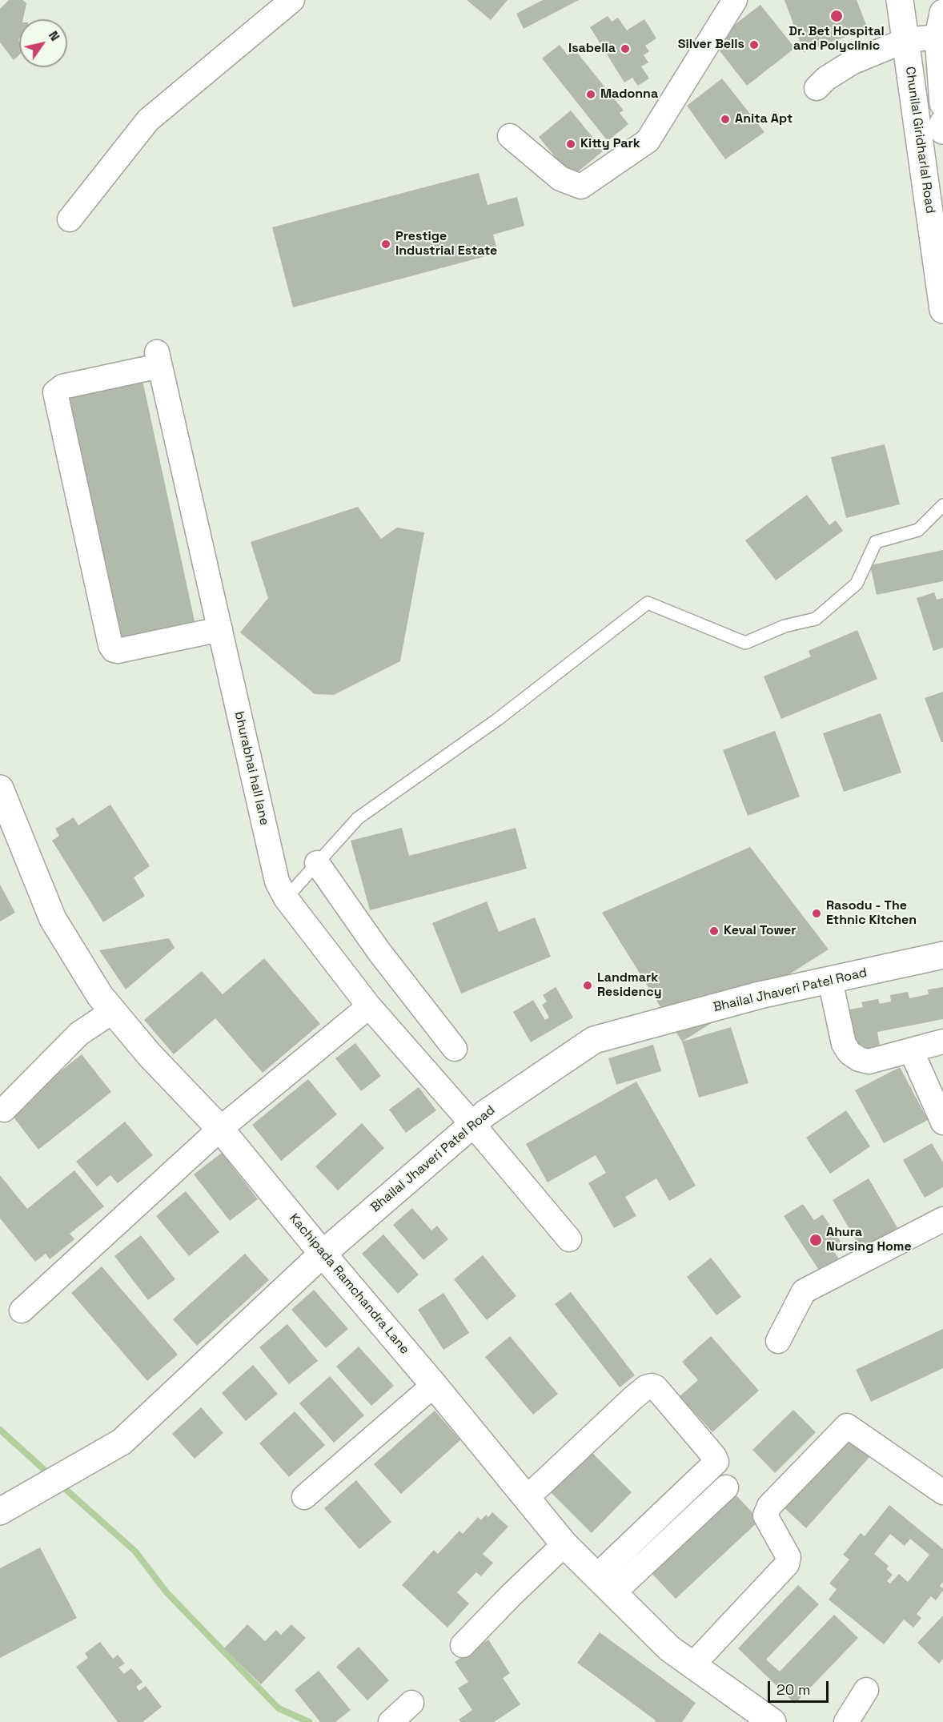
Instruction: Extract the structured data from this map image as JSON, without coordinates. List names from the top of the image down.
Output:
{
  "streets": {
    "main road": ["Chunilal Giridharlal Road", "Bhailal Jhaveri Patel Road", "Kachipada Ramchandra Lane"],
    "street": ["bhurabhai hall lane"]
  },
  "crossings": [
    ["bhurabhai hall lane", "Bhailal Jhaveri Patel Road"],
    ["Bhailal Jhaveri Patel Road", "Kachipada Ramchandra Lane"]
  ],
  "places": [
    "Dr. Bet Hospital and Polyclinic",
    "Silver Bells",
    "Isabella",
    "Madonna",
    "Anita Apt",
    "Kitty Park",
    "Prestige Industrial Estate",
    "Rasodu - The Ethnic Kitchen",
    "Keval Tower",
    "Landmark Residency",
    "Ahura Nursing Home"
  ],
  "scale_bar": "20 m",
  "north": "top right"
}
